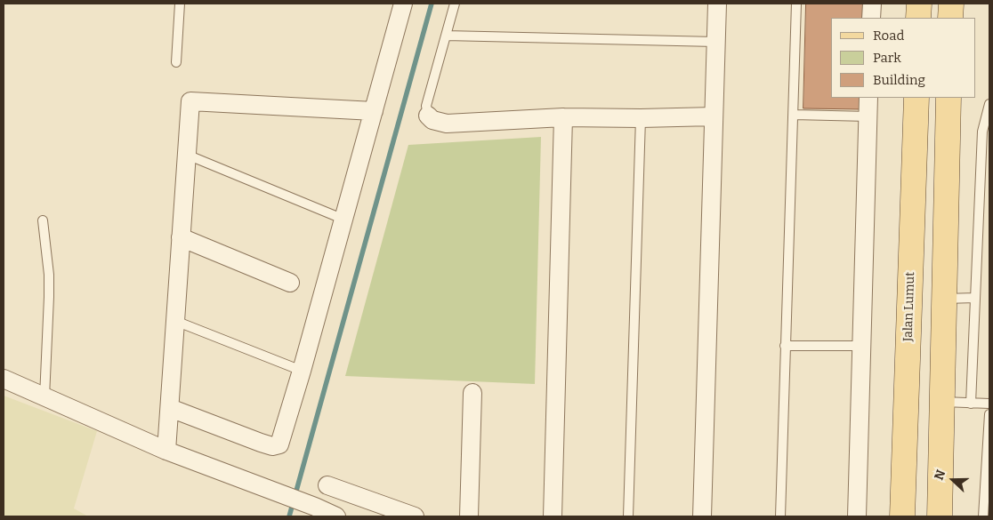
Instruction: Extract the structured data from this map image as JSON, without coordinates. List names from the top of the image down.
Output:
{
  "streets": {
    "main road": ["Jalan Lumut"]
  },
  "legend": ["Road", "Park", "Building"],
  "north": "left"
}
